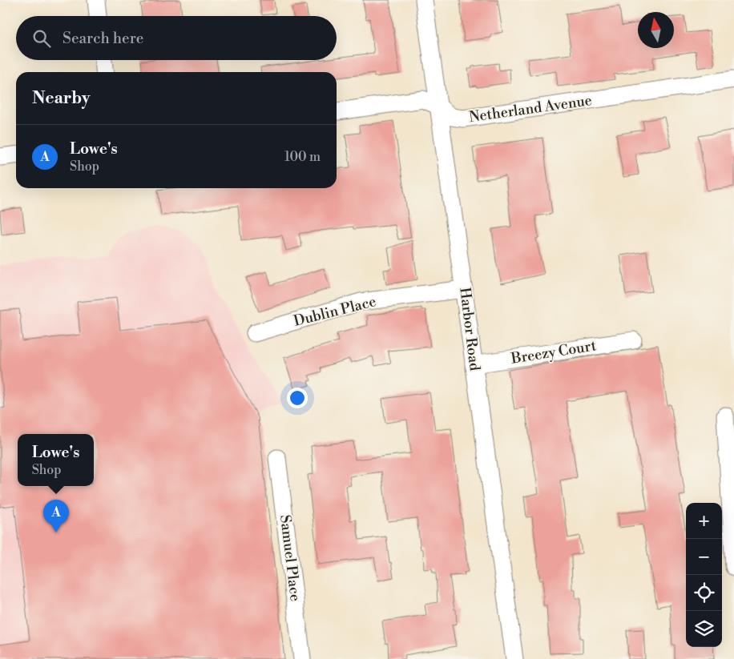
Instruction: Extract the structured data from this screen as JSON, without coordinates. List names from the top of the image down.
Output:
{
  "streets": {
    "street": [
      "Netherland Avenue",
      "Dublin Place",
      "Harbor Road",
      "Breezy Court",
      "Samuel Place"
    ]
  },
  "crossings": [
    ["Netherland Avenue", "Harbor Road"],
    ["Dublin Place", "Harbor Road"],
    ["Harbor Road", "Breezy Court"]
  ],
  "north": "top",
  "page": {
    "search": "Search here",
    "heading": "Nearby",
    "list": [
      {
        "mark": "A",
        "name": "Lowe's",
        "note": "Shop",
        "value": "100 m"
      }
    ],
    "popup": ["Lowe's", "Shop"],
    "pins": "A",
    "map_buttons": ["+", "−"]
  }
}
